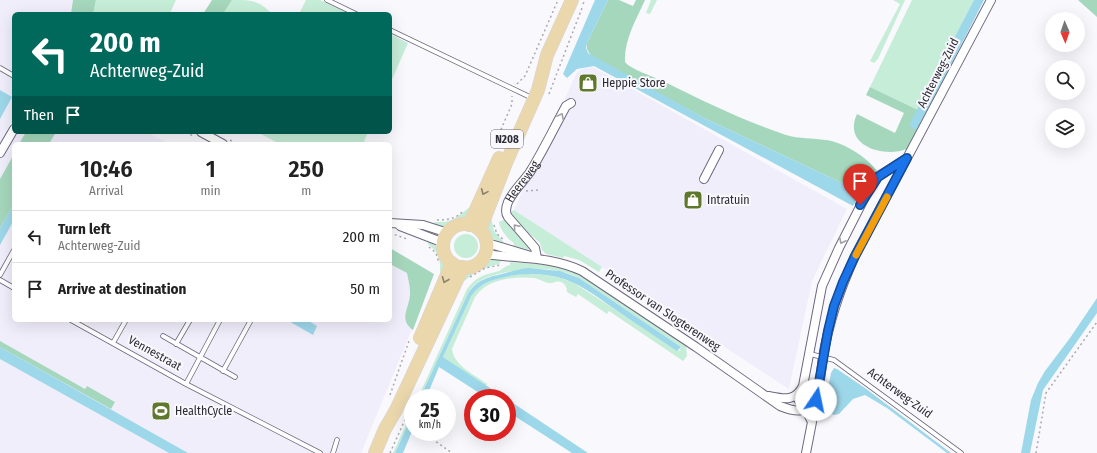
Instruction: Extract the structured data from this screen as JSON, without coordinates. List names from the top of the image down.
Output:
{
  "streets": {
    "main road": ["N208"],
    "street": ["Achterweg-Zuid", "Heereweg", "Professor van Slogterenweg"],
    "lane": ["Vennestraat"]
  },
  "crossings": [
    ["Achterweg-Zuid", "Professor van Slogterenweg"],
    ["N208", "Professor van Slogterenweg"],
    ["Heereweg", "Professor van Slogterenweg"]
  ],
  "one_way": ["Heereweg"],
  "places": {
    "shop": ["Heppie Store", "Intratuin"],
    "sports": ["HealthCycle"]
  },
  "north": "bottom",
  "page": {
    "turn": ["200 m", "Achterweg-Zuid"],
    "then": "Then",
    "eta": [
      "10:46",
      "Arrival",
      "1",
      "min",
      "250",
      "m"
    ],
    "list": [
      {
        "name": "Turn left",
        "note": "Achterweg-Zuid",
        "value": "200 m"
      },
      {
        "name": "Arrive at destination",
        "value": "50 m"
      }
    ],
    "speed": "25 km/h",
    "limit": "30"
  }
}
